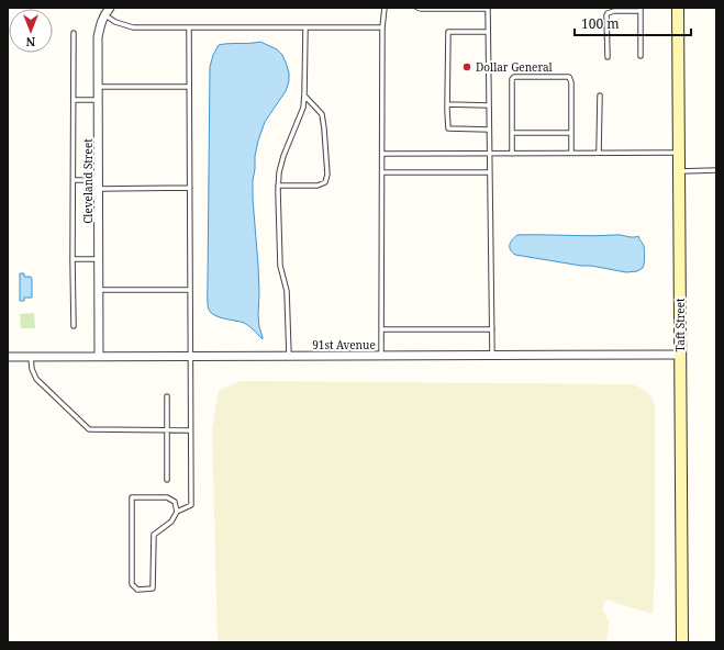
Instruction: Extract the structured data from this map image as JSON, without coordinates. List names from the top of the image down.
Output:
{
  "streets": {
    "main road": ["Taft Street"],
    "street": ["Cleveland Street", "91st Avenue"]
  },
  "crossings": [
    ["Cleveland Street", "91st Avenue"],
    ["Taft Street", "91st Avenue"]
  ],
  "places": ["Dollar General"],
  "scale_bar": "100 m",
  "north": "bottom"
}
